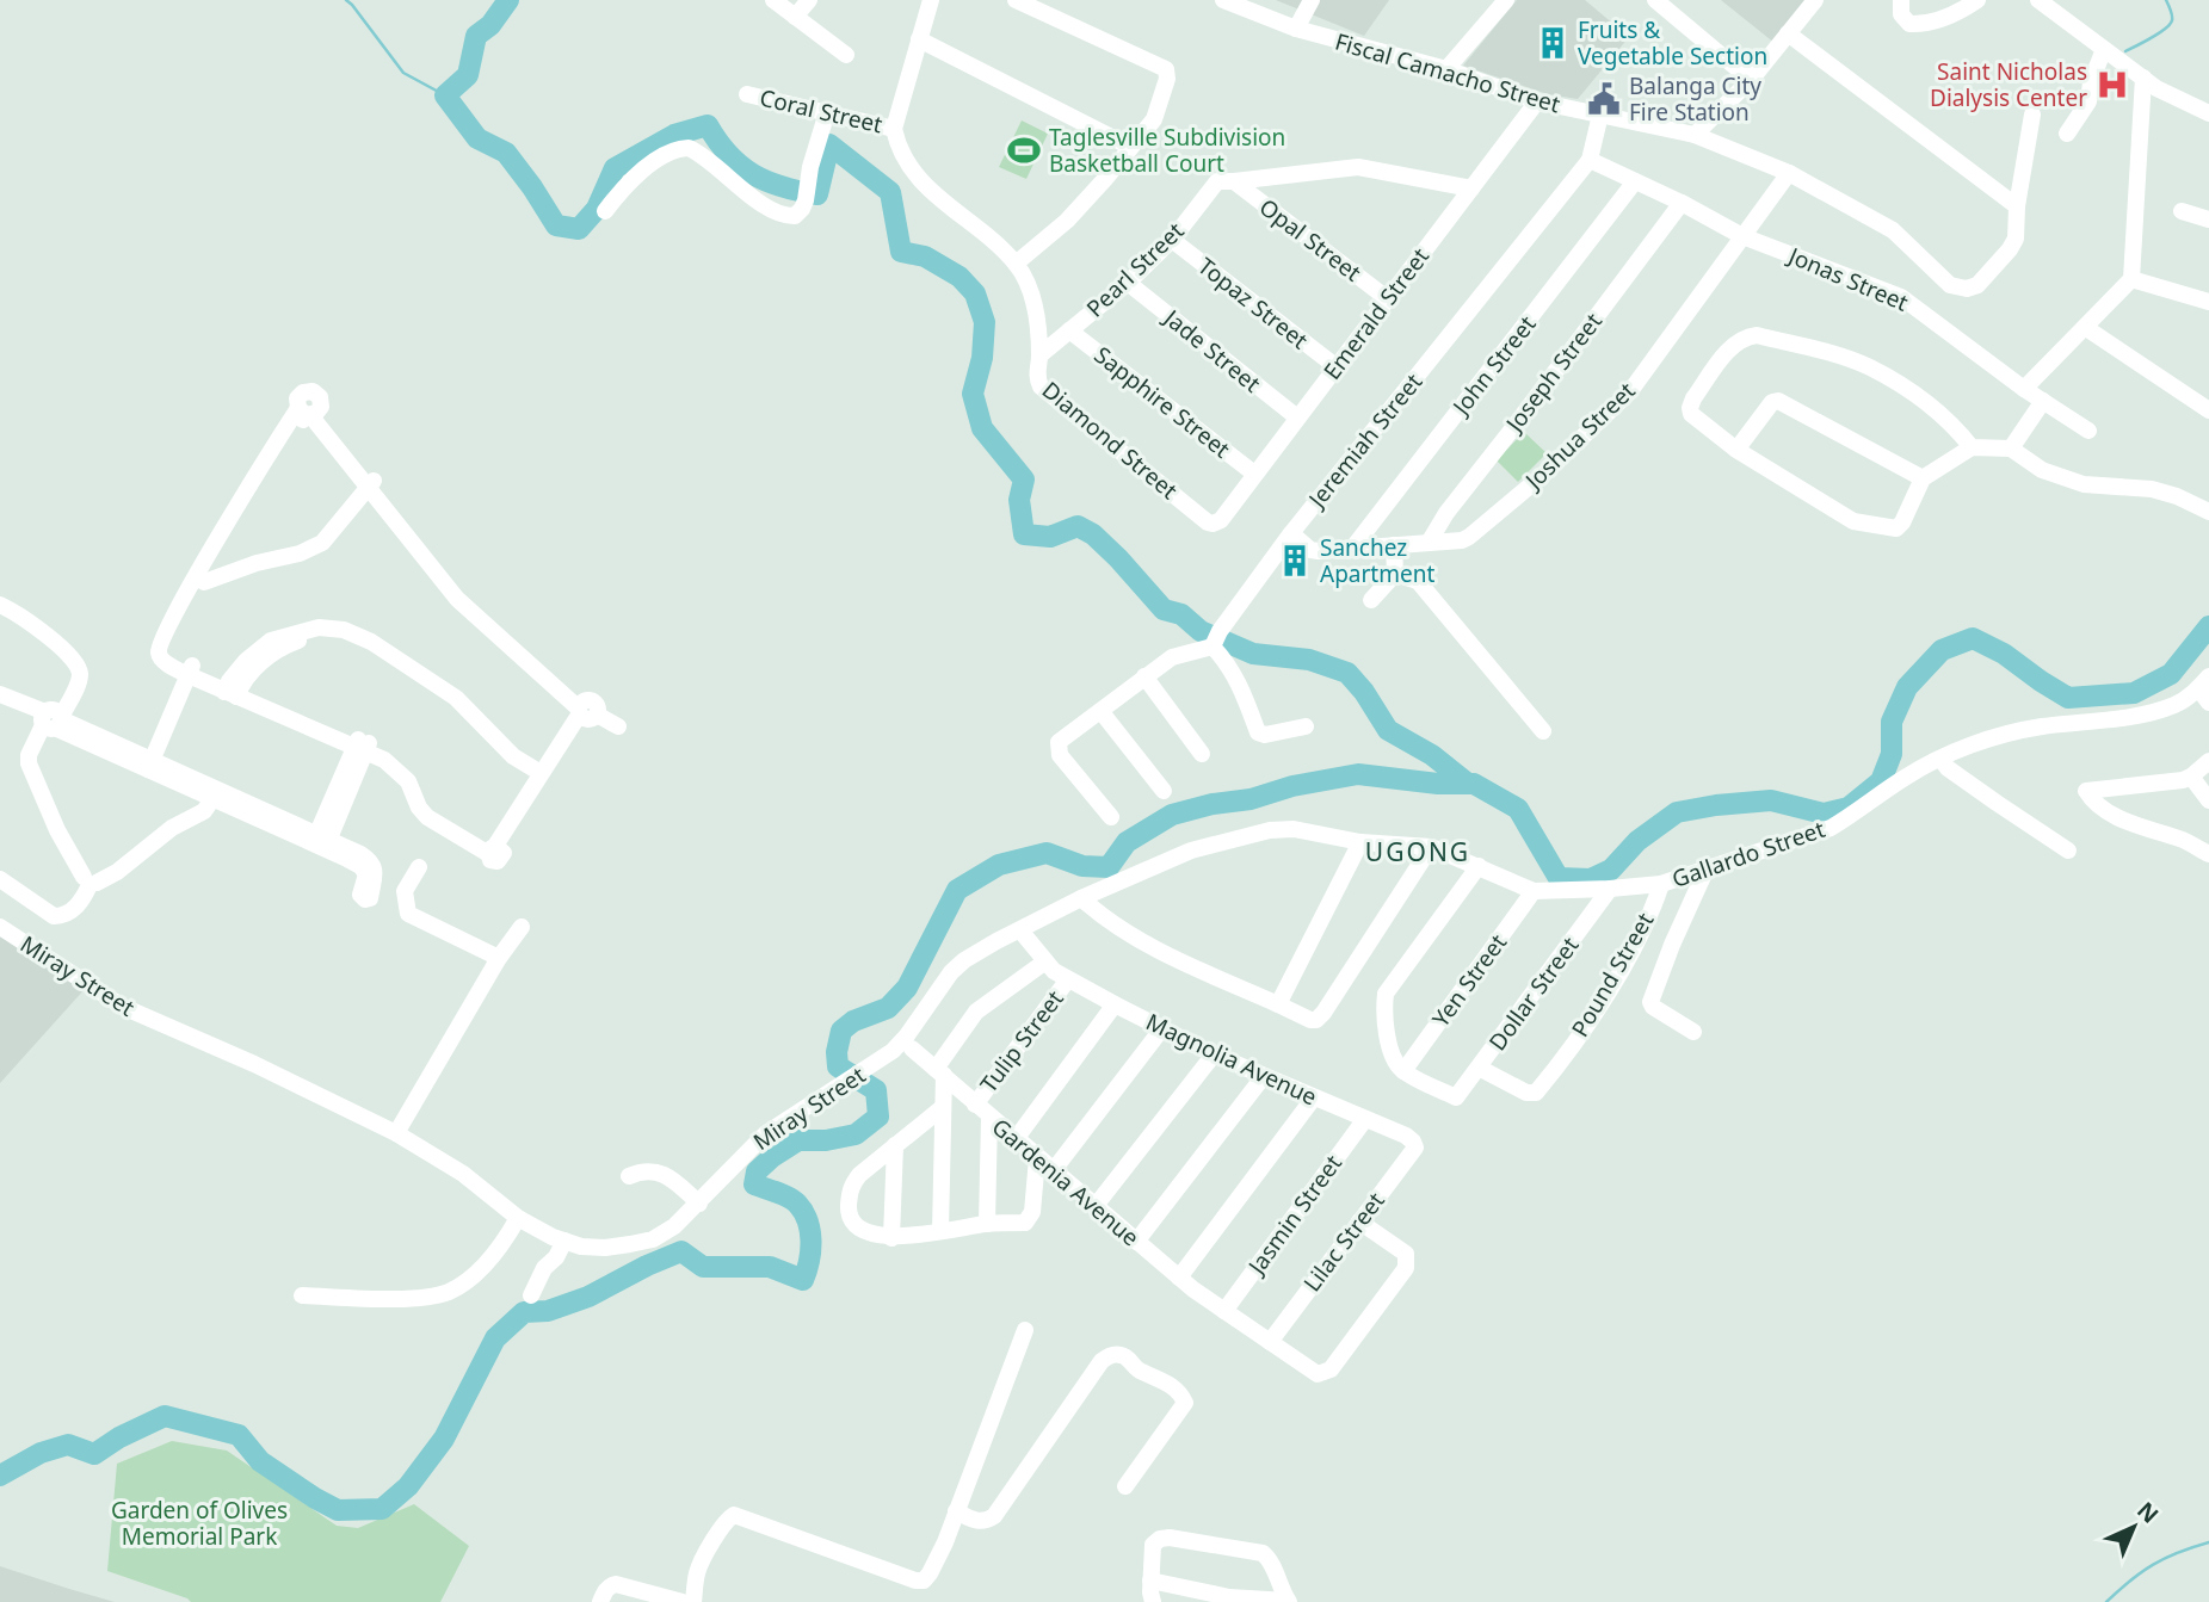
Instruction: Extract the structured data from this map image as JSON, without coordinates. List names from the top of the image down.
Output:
{
  "streets": {
    "street": [
      "Fiscal Camacho Street",
      "Coral Street",
      "Opal Street",
      "Pearl Street",
      "Jonas Street",
      "Topaz Street",
      "Emerald Street",
      "Jade Street",
      "John Street",
      "Joseph Street",
      "Sapphire Street",
      "Joshua Street",
      "Diamond Street",
      "Jeremiah Street",
      "Gallardo Street",
      "Pound Street",
      "Miray Street",
      "Yen Street",
      "Dollar Street",
      "Tulip Street",
      "Magnolia Avenue",
      "Gardenia Avenue",
      "Jasmin Street",
      "Lilac Street"
    ]
  },
  "crossings": [
    ["Fiscal Camacho Street", "Emerald Street"],
    ["Fiscal Camacho Street", "Jeremiah Street"],
    ["Coral Street", "Diamond Street"],
    ["Opal Street", "Pearl Street"],
    ["Opal Street", "Emerald Street"],
    ["Pearl Street", "Topaz Street"],
    ["Pearl Street", "Emerald Street"],
    ["Pearl Street", "Jade Street"],
    ["Pearl Street", "Sapphire Street"],
    ["Pearl Street", "Diamond Street"],
    ["Jonas Street", "John Street"],
    ["Jonas Street", "Joseph Street"],
    ["Jonas Street", "Joshua Street"],
    ["Jonas Street", "Jeremiah Street"],
    ["Topaz Street", "Emerald Street"],
    ["Emerald Street", "Jade Street"],
    ["Emerald Street", "Sapphire Street"],
    ["Emerald Street", "Diamond Street"],
    ["John Street", "Joshua Street"],
    ["Joseph Street", "Joshua Street"],
    ["Joshua Street", "Jeremiah Street"],
    ["Gallardo Street", "Pound Street"],
    ["Gallardo Street", "Miray Street"],
    ["Gallardo Street", "Yen Street"],
    ["Gallardo Street", "Dollar Street"],
    ["Pound Street", "Dollar Street"],
    ["Miray Street", "Magnolia Avenue"],
    ["Yen Street", "Dollar Street"],
    ["Tulip Street", "Magnolia Avenue"],
    ["Tulip Street", "Gardenia Avenue"],
    ["Magnolia Avenue", "Jasmin Street"],
    ["Magnolia Avenue", "Lilac Street"],
    ["Gardenia Avenue", "Jasmin Street"],
    ["Gardenia Avenue", "Lilac Street"]
  ],
  "districts": ["UGONG"],
  "parks": ["Garden of Olives Memorial Park"],
  "places": {
    "building": ["Fruits & Vegetable Section", "Sanchez Apartment"],
    "hospital": ["Saint Nicholas Dialysis Center"],
    "public building": ["Balanga City Fire Station"],
    "sports": ["Taglesville Subdivision Basketball Court"]
  },
  "north": "top right"
}
